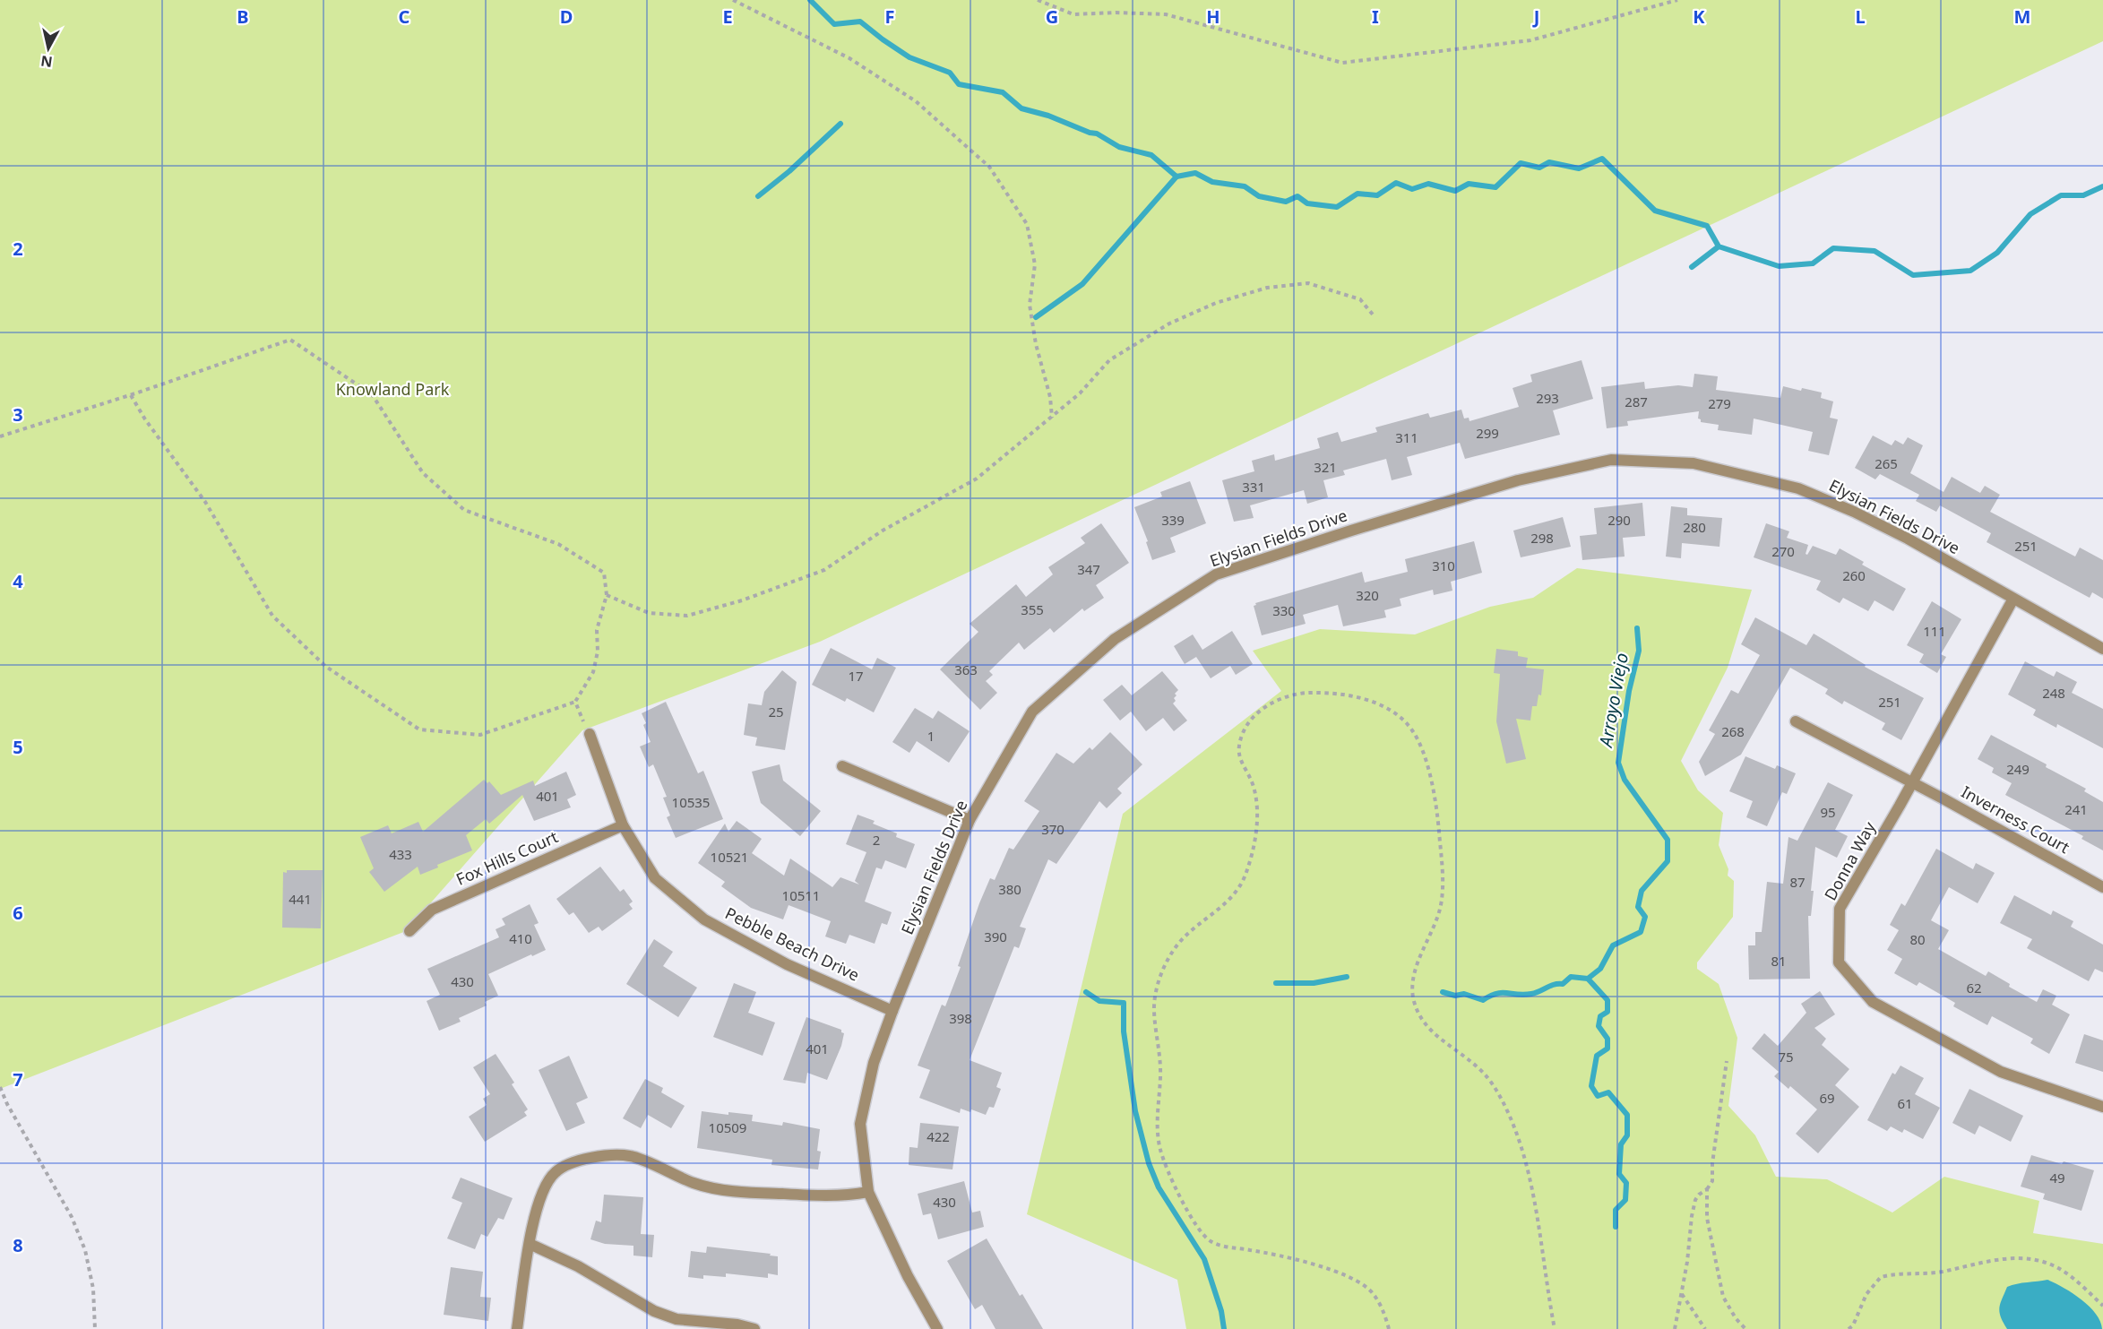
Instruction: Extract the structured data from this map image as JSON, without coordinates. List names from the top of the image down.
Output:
{
  "streets": {
    "street": [
      "Elysian Fields Drive",
      "Inverness Court",
      "Fox Hills Court",
      "Donna Way",
      "Pebble Beach Drive"
    ]
  },
  "crossings": [
    ["Elysian Fields Drive", "Donna Way"],
    ["Elysian Fields Drive", "Pebble Beach Drive"],
    ["Inverness Court", "Donna Way"],
    ["Fox Hills Court", "Pebble Beach Drive"]
  ],
  "water": ["Arroyo Viejo"],
  "parks": ["Knowland Park"],
  "house_numbers": [
    "293",
    "287",
    "279",
    "299",
    "311",
    "265",
    "321",
    "331",
    "339",
    "290",
    "280",
    "298",
    "251",
    "270",
    "310",
    "347",
    "260",
    "320",
    "355",
    "330",
    "111",
    "363",
    "17",
    "248",
    "251",
    "25",
    "268",
    "1",
    "249",
    "401",
    "10535",
    "241",
    "95",
    "370",
    "2",
    "433",
    "10521",
    "87",
    "380",
    "10511",
    "441",
    "390",
    "410",
    "80",
    "81",
    "430",
    "62",
    "398",
    "401",
    "75",
    "69",
    "61",
    "10509",
    "422",
    "49",
    "430"
  ],
  "north": "bottom",
  "grid": {
    "columns": [
      "B",
      "C",
      "D",
      "E",
      "F",
      "G",
      "H",
      "I",
      "J",
      "K",
      "L",
      "M"
    ],
    "rows": [
      "2",
      "3",
      "4",
      "5",
      "6",
      "7",
      "8"
    ]
  }
}
